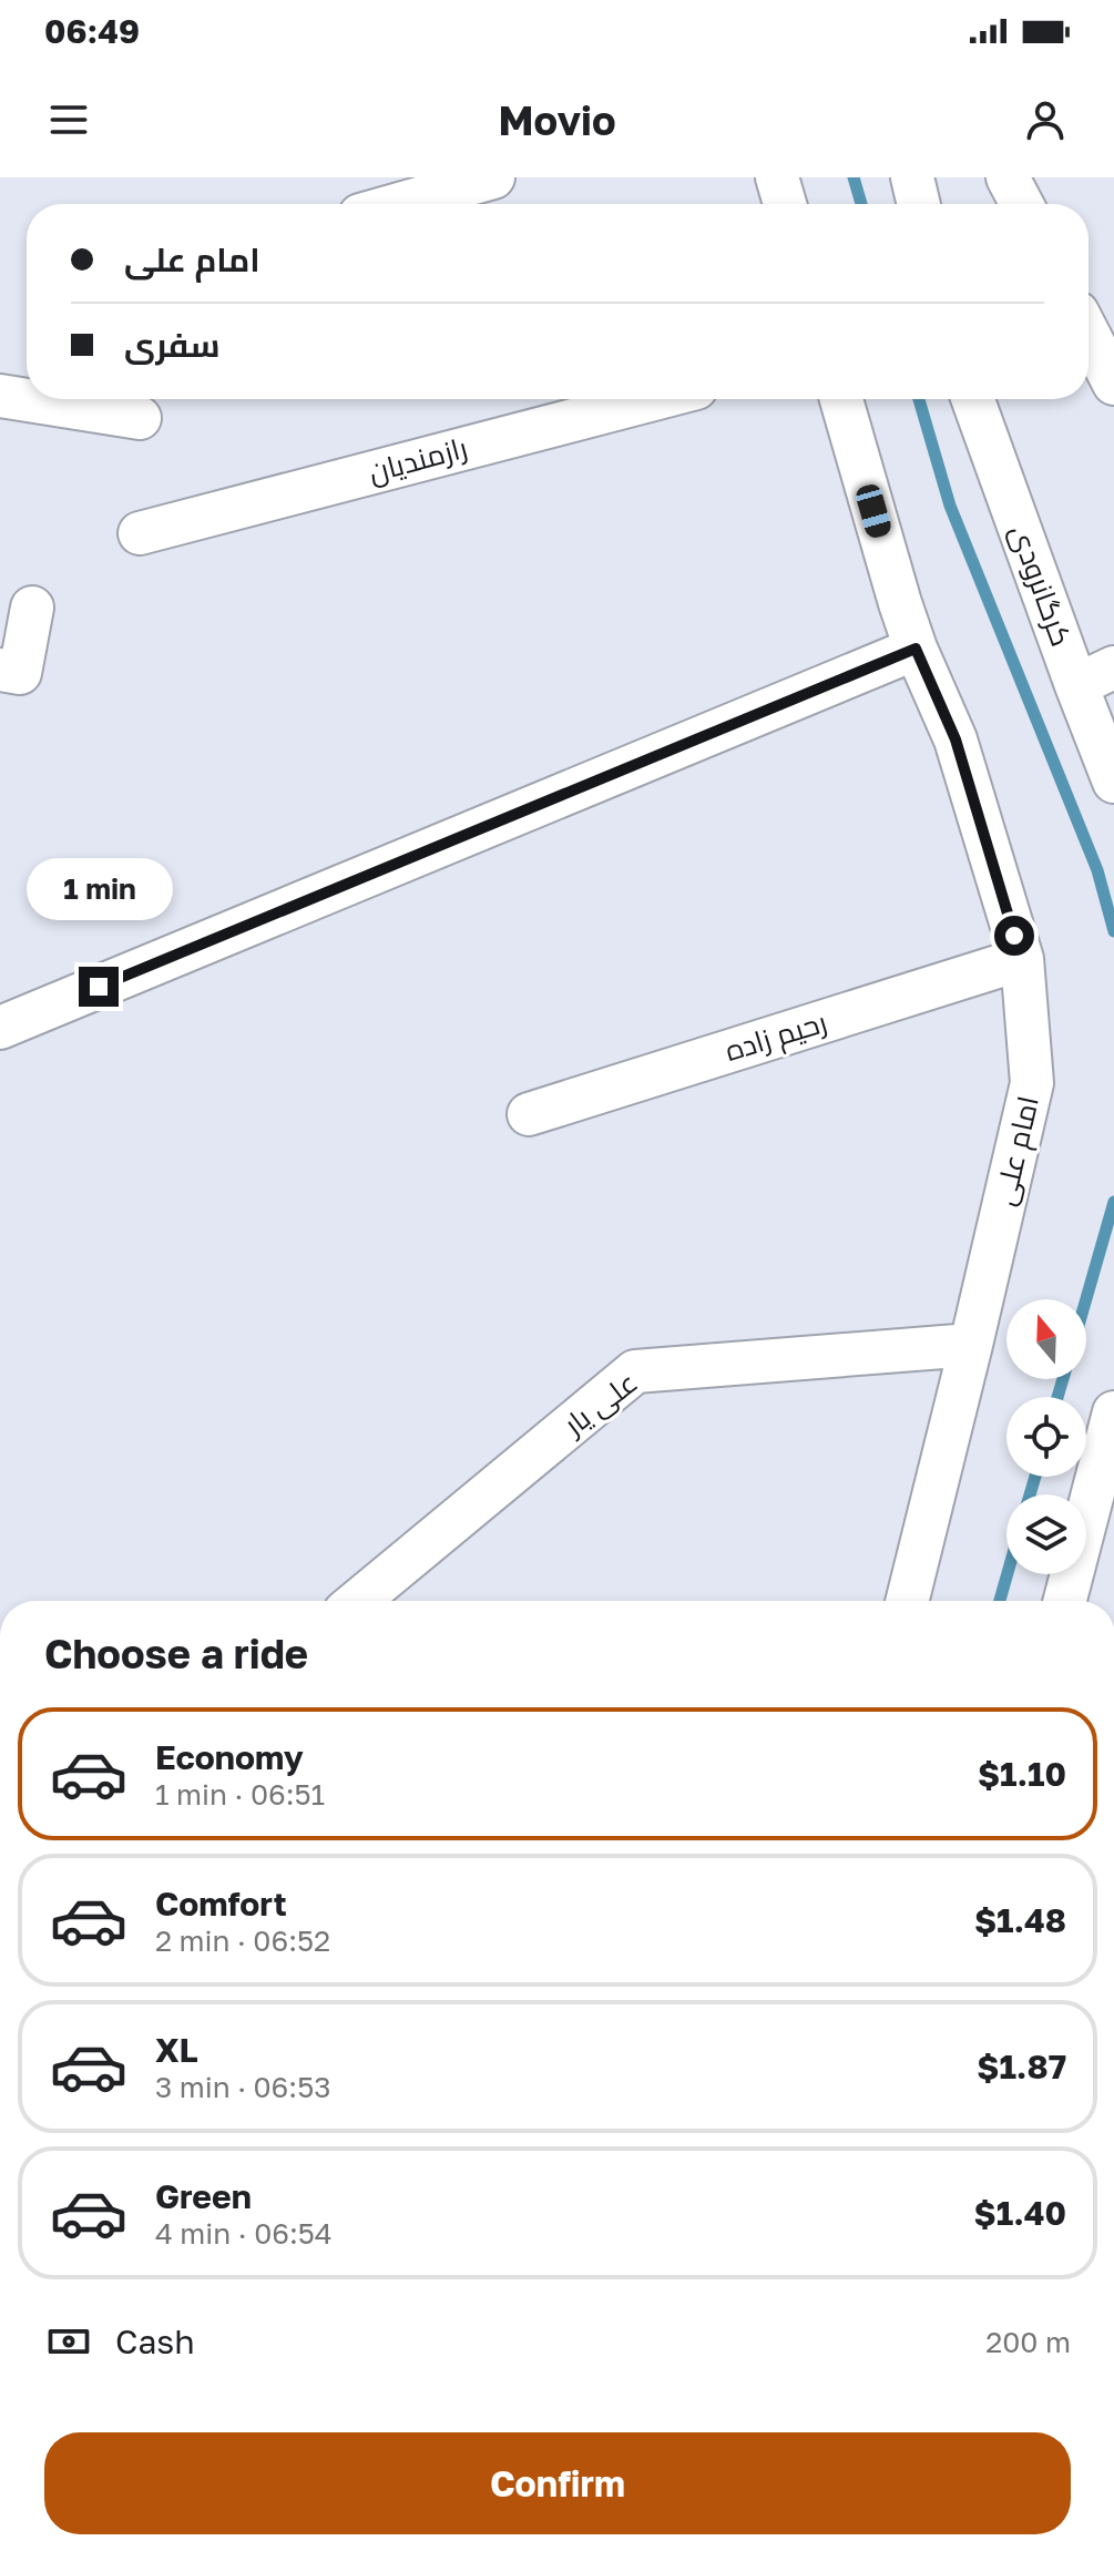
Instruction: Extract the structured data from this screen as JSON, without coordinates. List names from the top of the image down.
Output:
{
  "streets": {
    "street": [
      "رازمندیان",
      "کرگانرودی",
      "رحیم زاده",
      "امام علی",
      "علی یار"
    ]
  },
  "crossings": [
    ["رحیم زاده", "امام علی"],
    ["امام علی", "علی یار"]
  ],
  "north": "top",
  "page": {
    "status": "06:49",
    "header": "Movio",
    "banner": ["امام علی", "سفری"],
    "bubble": "1 min",
    "heading": "Choose a ride",
    "list": [
      {
        "name": "Economy",
        "note": "1 min · 06:51",
        "value": "$1.10"
      },
      {
        "name": "Comfort",
        "note": "2 min · 06:52",
        "value": "$1.48"
      },
      {
        "name": "XL",
        "note": "3 min · 06:53",
        "value": "$1.87"
      },
      {
        "name": "Green",
        "note": "4 min · 06:54",
        "value": "$1.40"
      }
    ],
    "pay": ["Cash", "200 m"],
    "buttons": "Confirm"
  }
}
